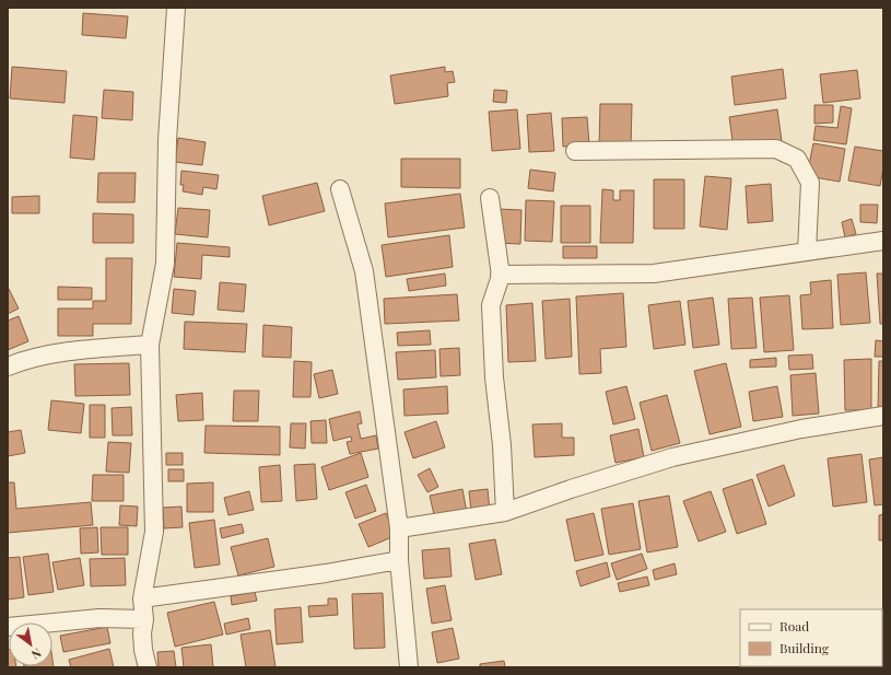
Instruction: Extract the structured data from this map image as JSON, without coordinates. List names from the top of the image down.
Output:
{
  "legend": ["Road", "Building"],
  "north": "bottom right"
}
